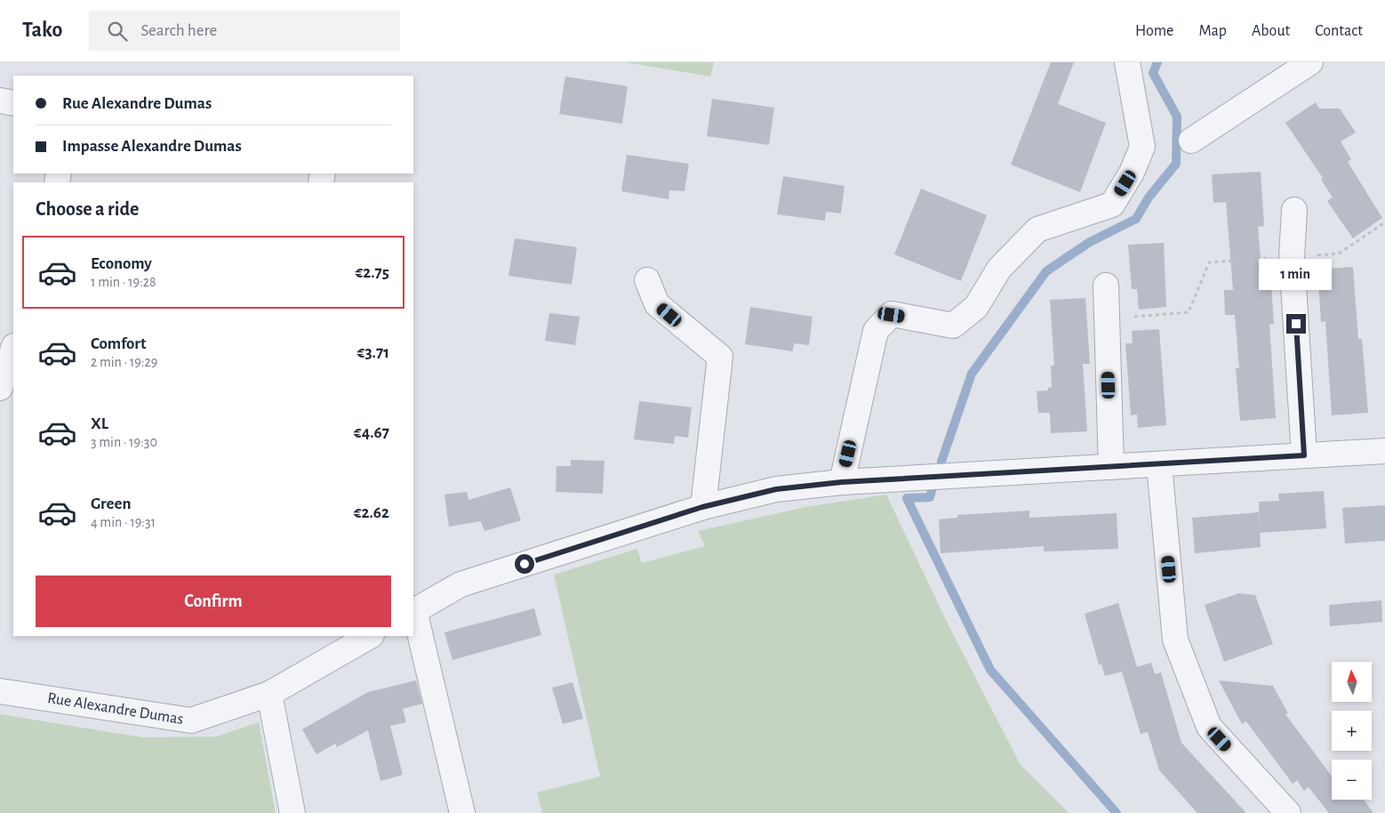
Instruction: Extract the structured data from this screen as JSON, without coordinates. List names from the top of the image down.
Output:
{
  "streets": {
    "street": ["Rue Alexandre Dumas"]
  },
  "north": "top",
  "page": {
    "header": "Tako",
    "search": "Search here",
    "nav": [
      "Home",
      "Map",
      "About",
      "Contact"
    ],
    "banner": ["Rue Alexandre Dumas", "Impasse Alexandre Dumas"],
    "heading": "Choose a ride",
    "list": [
      {
        "name": "Economy",
        "note": "1 min · 19:28",
        "value": "€2.75"
      },
      {
        "name": "Comfort",
        "note": "2 min · 19:29",
        "value": "€3.71"
      },
      {
        "name": "XL",
        "note": "3 min · 19:30",
        "value": "€4.67"
      },
      {
        "name": "Green",
        "note": "4 min · 19:31",
        "value": "€2.62"
      }
    ],
    "bubble": "1 min",
    "buttons": "Confirm",
    "map_buttons": ["+", "−"]
  }
}
